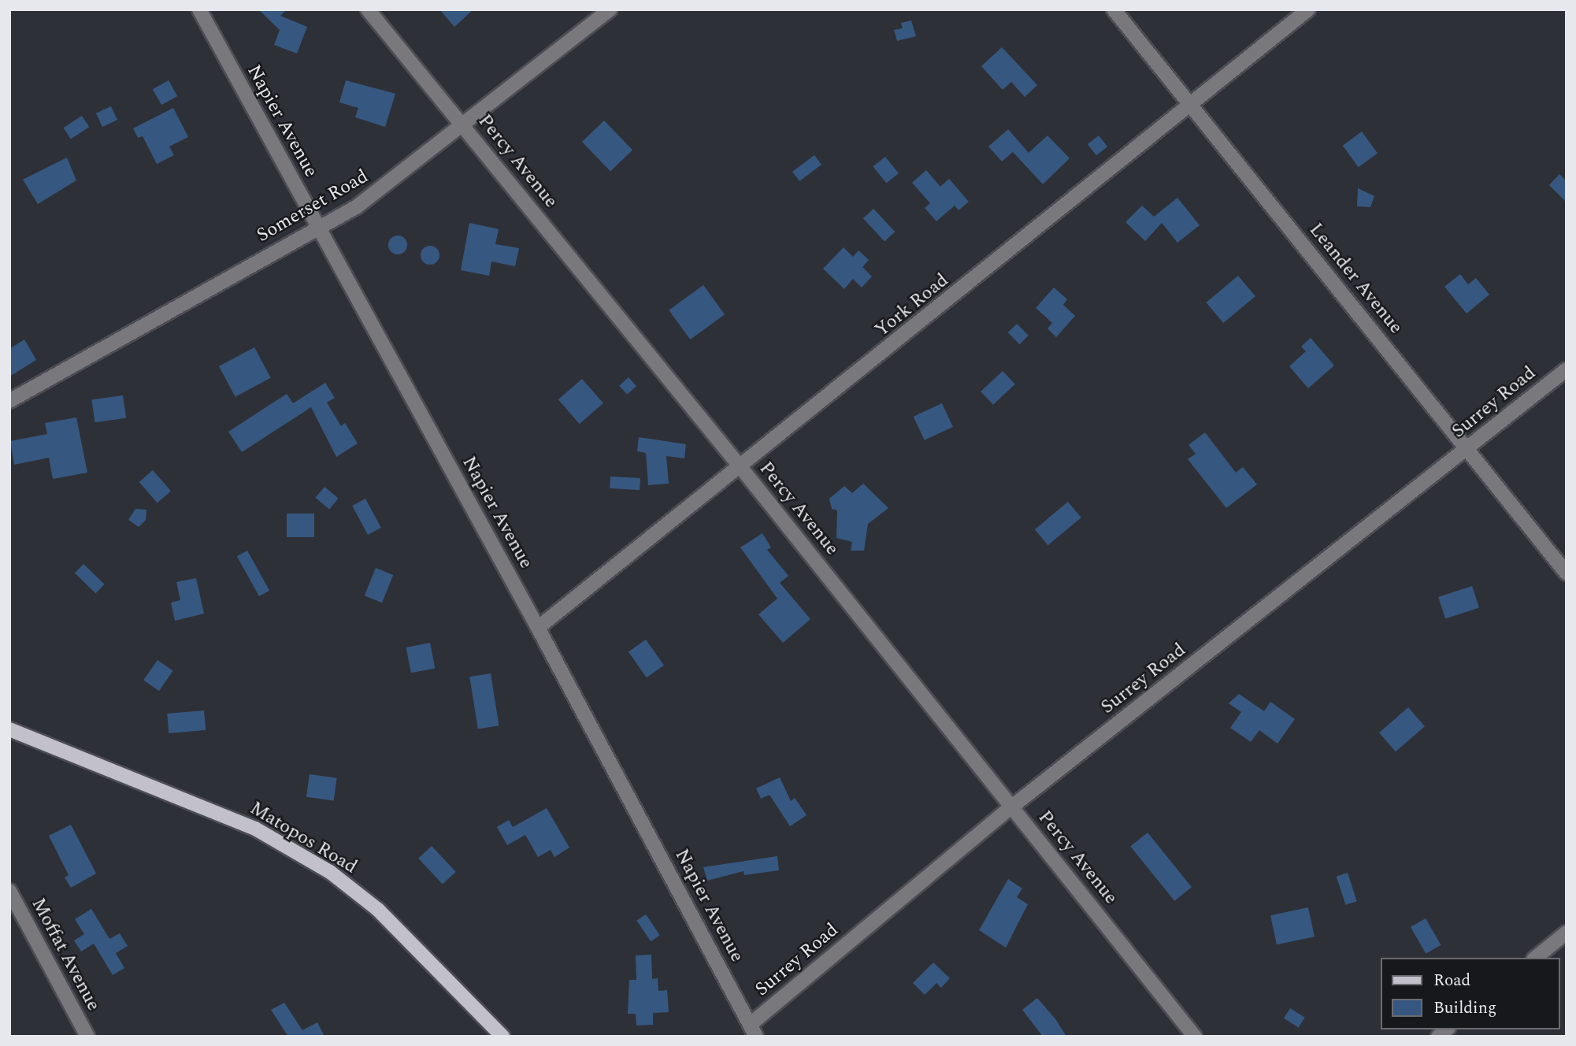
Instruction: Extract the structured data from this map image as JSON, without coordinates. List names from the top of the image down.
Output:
{
  "streets": {
    "main road": ["Matopos Road"],
    "street": [
      "Napier Avenue",
      "Percy Avenue",
      "Somerset Road",
      "Leander Avenue",
      "York Road",
      "Surrey Road",
      "Moffat Avenue"
    ]
  },
  "crossings": [
    ["Napier Avenue", "Somerset Road"],
    ["Napier Avenue", "York Road"],
    ["Napier Avenue", "Surrey Road"],
    ["Percy Avenue", "Somerset Road"],
    ["Percy Avenue", "York Road"],
    ["Percy Avenue", "Surrey Road"],
    ["Leander Avenue", "York Road"],
    ["Leander Avenue", "Surrey Road"]
  ],
  "legend": ["Road", "Building"]
}
